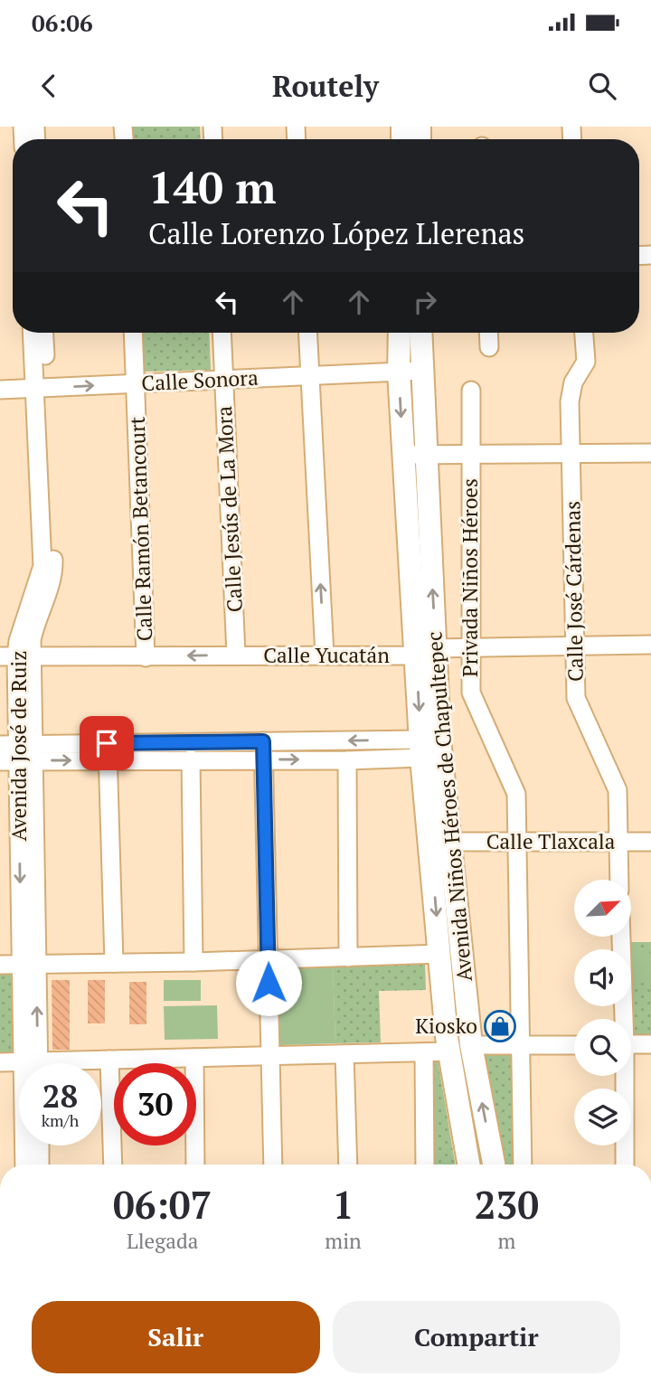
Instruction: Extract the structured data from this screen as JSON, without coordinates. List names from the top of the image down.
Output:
{
  "streets": {
    "main road": ["Avenida Niños Héroes de Chapultepec"],
    "street": [
      "Calle Sonora",
      "Calle Jesús de La Mora",
      "Calle Ramón Betancourt",
      "Privada Niños Héroes",
      "Calle José Cárdenas",
      "Calle Yucatán",
      "Avenida José de Ruiz",
      "Calle Tlaxcala"
    ]
  },
  "crossings": [
    ["Calle Sonora", "Calle Jesús de La Mora"],
    ["Calle Sonora", "Calle Ramón Betancourt"],
    ["Calle Sonora", "Avenida José de Ruiz"],
    ["Calle Sonora", "Avenida Niños Héroes de Chapultepec"],
    ["Calle Jesús de La Mora", "Calle Yucatán"],
    ["Calle Ramón Betancourt", "Calle Yucatán"],
    ["Privada Niños Héroes", "Calle Yucatán"],
    ["Privada Niños Héroes", "Calle Tlaxcala"],
    ["Calle José Cárdenas", "Calle Yucatán"],
    ["Calle José Cárdenas", "Calle Tlaxcala"],
    ["Calle Yucatán", "Avenida José de Ruiz"],
    ["Calle Yucatán", "Avenida Niños Héroes de Chapultepec"],
    ["Avenida Niños Héroes de Chapultepec", "Calle Tlaxcala"]
  ],
  "places": {
    "shop": ["Kiosko"]
  },
  "north": "top right",
  "page": {
    "status": "06:06",
    "header": "Routely",
    "turn": ["140 m", "Calle Lorenzo López Llerenas"],
    "speed": "28 km/h",
    "limit": "30",
    "eta": [
      "06:07",
      "Llegada",
      "1",
      "min",
      "230",
      "m"
    ],
    "buttons": ["Salir", "Compartir"]
  }
}
